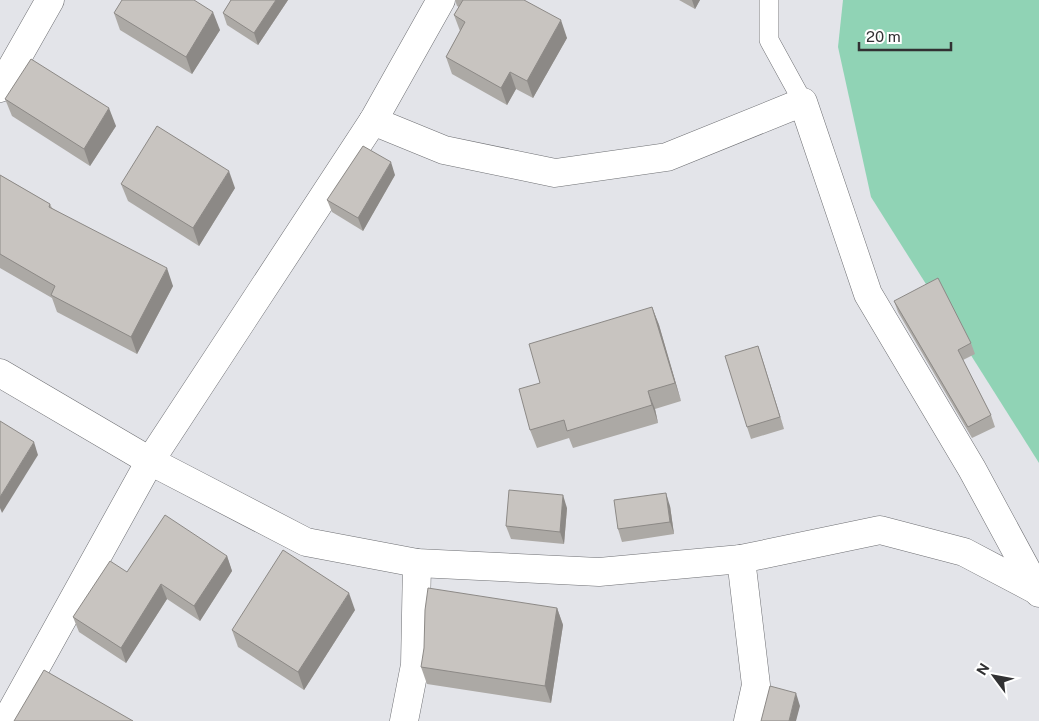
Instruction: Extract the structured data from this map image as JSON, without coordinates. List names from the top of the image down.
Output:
{
  "scale_bar": "20 m",
  "north": "top left"
}
